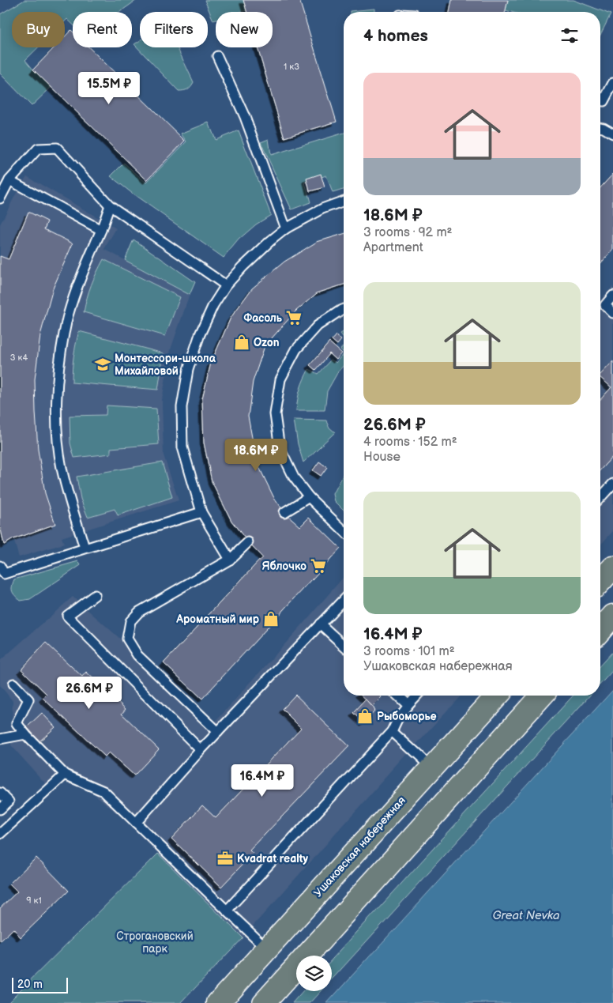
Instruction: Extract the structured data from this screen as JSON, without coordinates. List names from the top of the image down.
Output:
{
  "streets": {
    "main road": ["Ушаковская набережная"]
  },
  "water": ["Great Nevka"],
  "parks": ["Строгановский парк"],
  "places": {
    "supermarket": ["Фасоль", "Яблочко"],
    "shop": ["Ozon", "Ароматный мир", "Рыбоморье"],
    "school or university": ["Монтессори-школа Михайловой"],
    "office": ["Kvadrat realty"]
  },
  "house_numbers": ["1 к3", "3 к4", "9 к1"],
  "scale_bar": "20 m",
  "page": {
    "chip": [
      "Buy",
      "Rent",
      "Filters",
      "New"
    ],
    "heading": "4 homes",
    "list": [
      {
        "name": "18.6M ₽",
        "note": "3 rooms · 92 m² · Apartment"
      },
      {
        "name": "26.6M ₽",
        "note": "4 rooms · 152 m² · House"
      },
      {
        "name": "16.4M ₽",
        "note": "3 rooms · 101 m² · Ушаковская набережная"
      }
    ],
    "price": [
      "15.5M ₽",
      "18.6M ₽",
      "26.6M ₽",
      "16.4M ₽"
    ],
    "scale": "20 m"
  }
}
